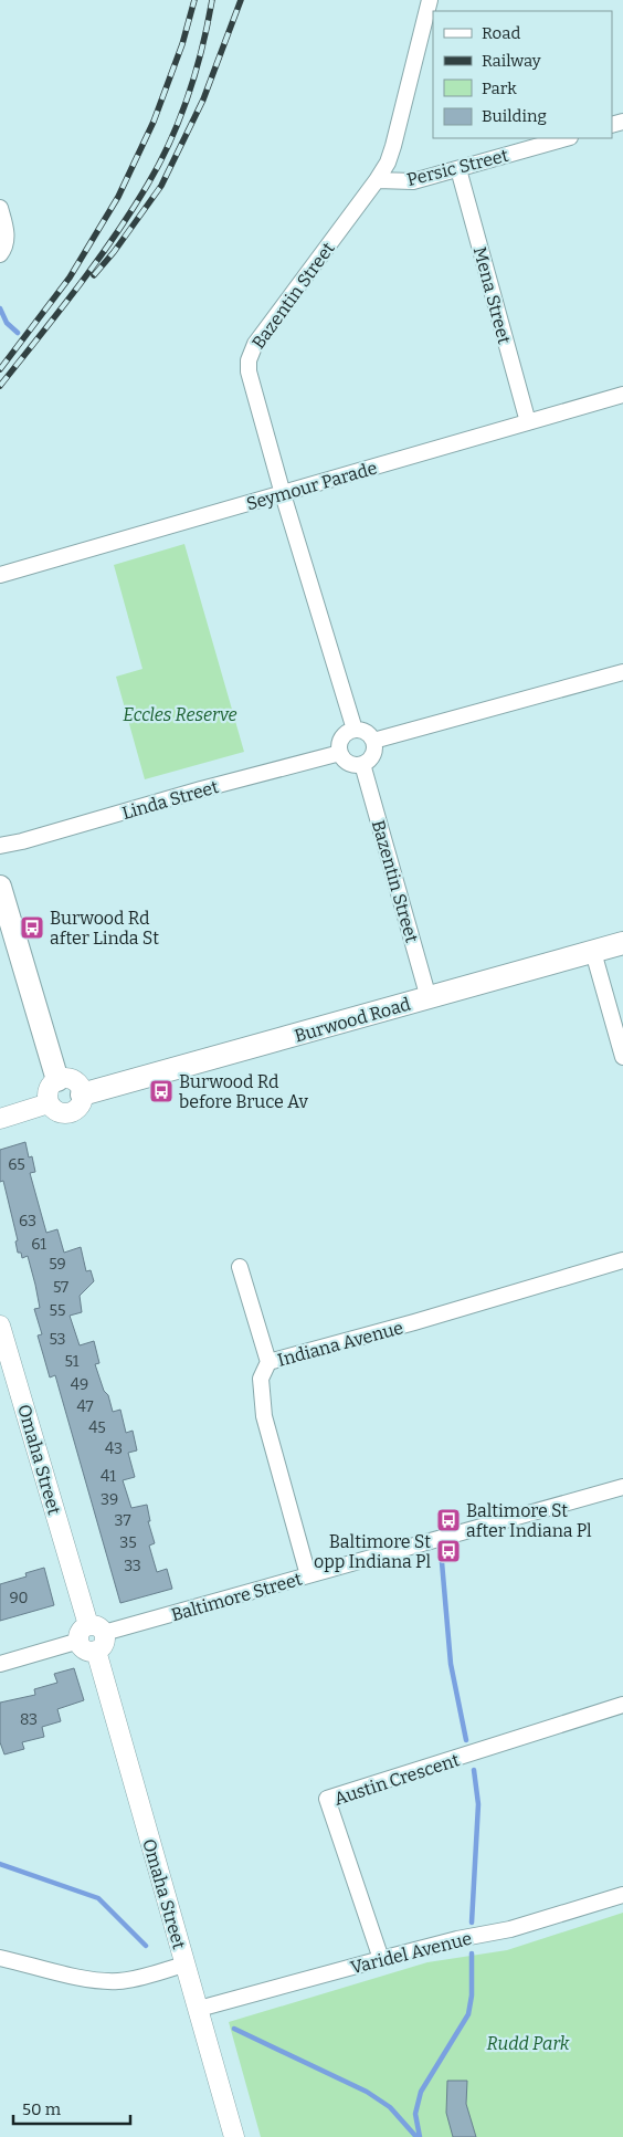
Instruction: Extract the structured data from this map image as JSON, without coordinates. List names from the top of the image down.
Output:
{
  "streets": {
    "main road": ["Burwood Road"],
    "street": [
      "Persic Street",
      "Bazentin Street",
      "Mena Street",
      "Seymour Parade",
      "Linda Street",
      "Indiana Avenue",
      "Omaha Street",
      "Baltimore Street",
      "Austin Crescent",
      "Varidel Avenue"
    ]
  },
  "crossings": [
    ["Persic Street", "Bazentin Street"],
    ["Persic Street", "Mena Street"],
    ["Bazentin Street", "Seymour Parade"],
    ["Bazentin Street", "Linda Street"],
    ["Bazentin Street", "Burwood Road"],
    ["Mena Street", "Seymour Parade"],
    ["Indiana Avenue", "Baltimore Street"],
    ["Omaha Street", "Baltimore Street"],
    ["Omaha Street", "Varidel Avenue"],
    ["Austin Crescent", "Varidel Avenue"]
  ],
  "parks": ["Eccles Reserve", "Rudd Park"],
  "places": {
    "bus stop": [
      "Burwood Rd after Linda St",
      "Burwood Rd before Bruce Av",
      "Baltimore St after Indiana Pl",
      "Baltimore St opp Indiana Pl"
    ]
  },
  "house_numbers": [
    "65",
    "63",
    "61",
    "59",
    "57",
    "55",
    "53",
    "51",
    "49",
    "47",
    "45",
    "43",
    "41",
    "39",
    "37",
    "35",
    "33",
    "90",
    "83"
  ],
  "legend": [
    "Road",
    "Railway",
    "Park",
    "Building"
  ],
  "scale_bar": "50 m"
}
